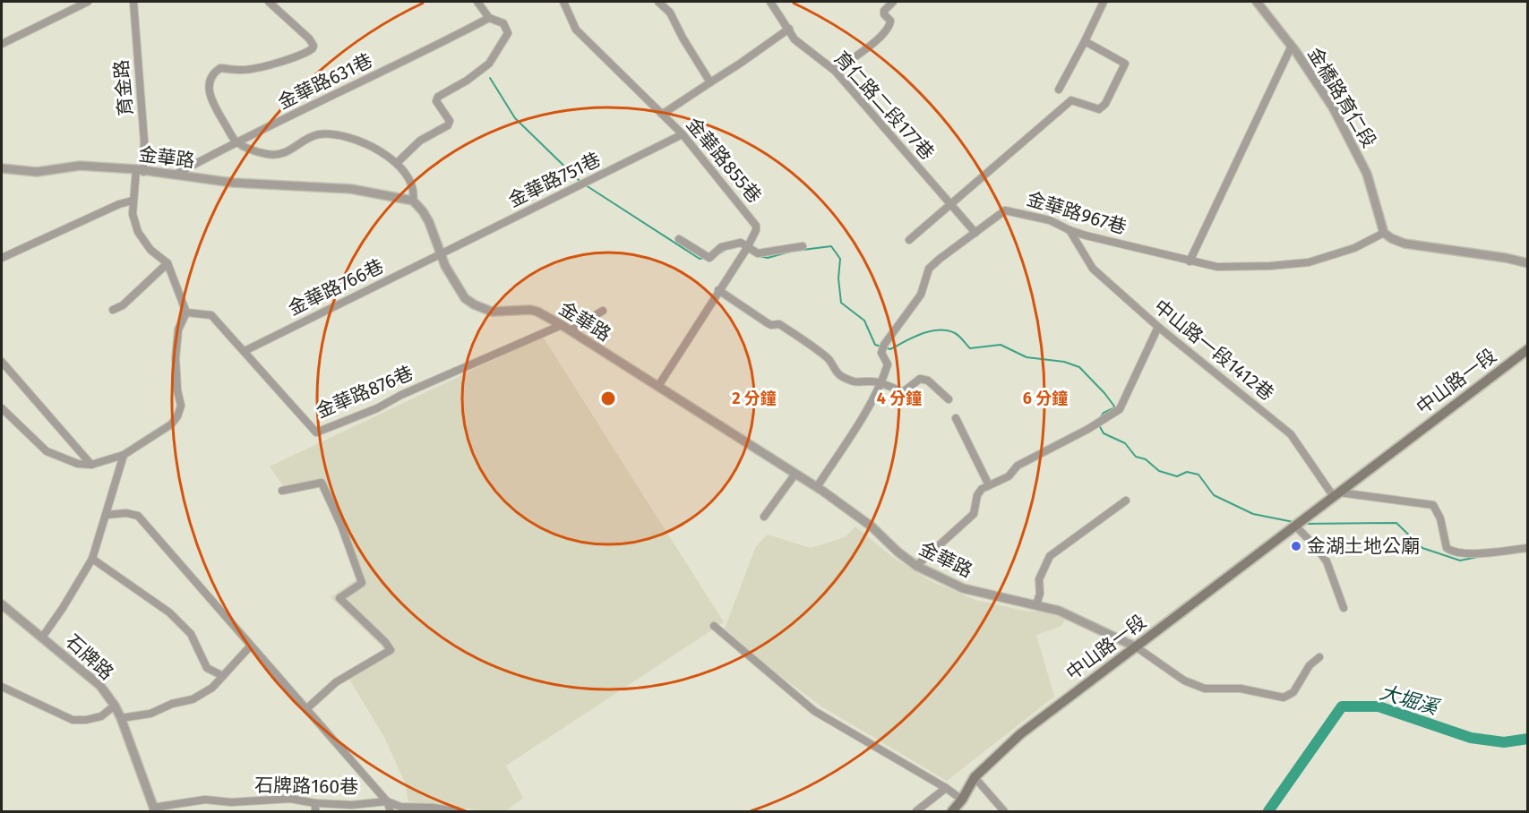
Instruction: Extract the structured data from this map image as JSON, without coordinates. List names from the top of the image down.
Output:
{
  "streets": {
    "main road": ["中山路一段"],
    "street": [
      "金華路631巷",
      "育金路",
      "金橋路育仁段",
      "育仁路二段177巷",
      "金華路",
      "金華路855巷",
      "金華路751巷",
      "金華路967巷",
      "金華路766巷",
      "中山路一段1412巷",
      "金華路876巷",
      "石牌路",
      "石牌路160巷"
    ]
  },
  "crossings": [
    ["金華路631巷", "金華路"],
    ["育金路", "金華路"],
    ["金橋路育仁段", "金華路967巷"],
    ["育仁路二段177巷", "金華路967巷"],
    ["金華路", "金華路855巷"],
    ["金華路", "金華路751巷"],
    ["金華路", "金華路967巷"],
    ["金華路", "金華路766巷"],
    ["金華路", "中山路一段"],
    ["金華路", "金華路876巷"],
    ["金華路855巷", "金華路751巷"],
    ["金華路751巷", "金華路766巷"],
    ["金華路967巷", "中山路一段1412巷"],
    ["金華路766巷", "金華路876巷"],
    ["中山路一段1412巷", "中山路一段"],
    ["石牌路", "石牌路160巷"]
  ],
  "water": ["大堀溪"],
  "places": ["金湖土地公廟"],
  "rings": ["2 分鐘", "4 分鐘", "6 分鐘"]
}
